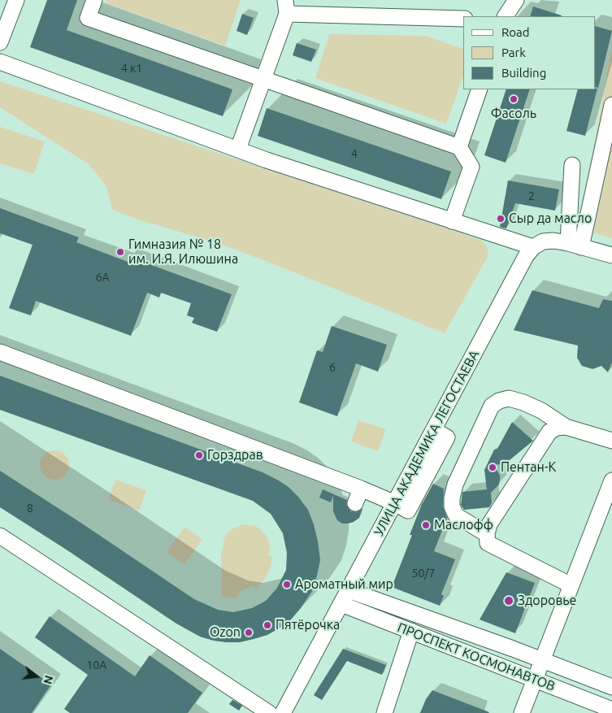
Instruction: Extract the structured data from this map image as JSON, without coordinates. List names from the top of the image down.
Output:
{
  "streets": {
    "street": ["УЛИЦА АКАДЕМИКА ЛЕГОСТАЕВА", "ПРОСПЕКТ КОСМОНАВТОВ"]
  },
  "crossings": [
    ["УЛИЦА АКАДЕМИКА ЛЕГОСТАЕВА", "ПРОСПЕКТ КОСМОНАВТОВ"]
  ],
  "places": [
    "Фасоль",
    "Сыр да масло",
    "Гимназия № 18 им. И.Я. Илюшина",
    "Горздрав",
    "Пентан-К",
    "Маслофф",
    "Ароматный мир",
    "Здоровье",
    "Пятёрочка",
    "Ozon"
  ],
  "house_numbers": [
    "4 к1",
    "4",
    "2",
    "6А",
    "6",
    "8",
    "50/7",
    "10А"
  ],
  "legend": ["Road", "Park", "Building"],
  "north": "right"
}
